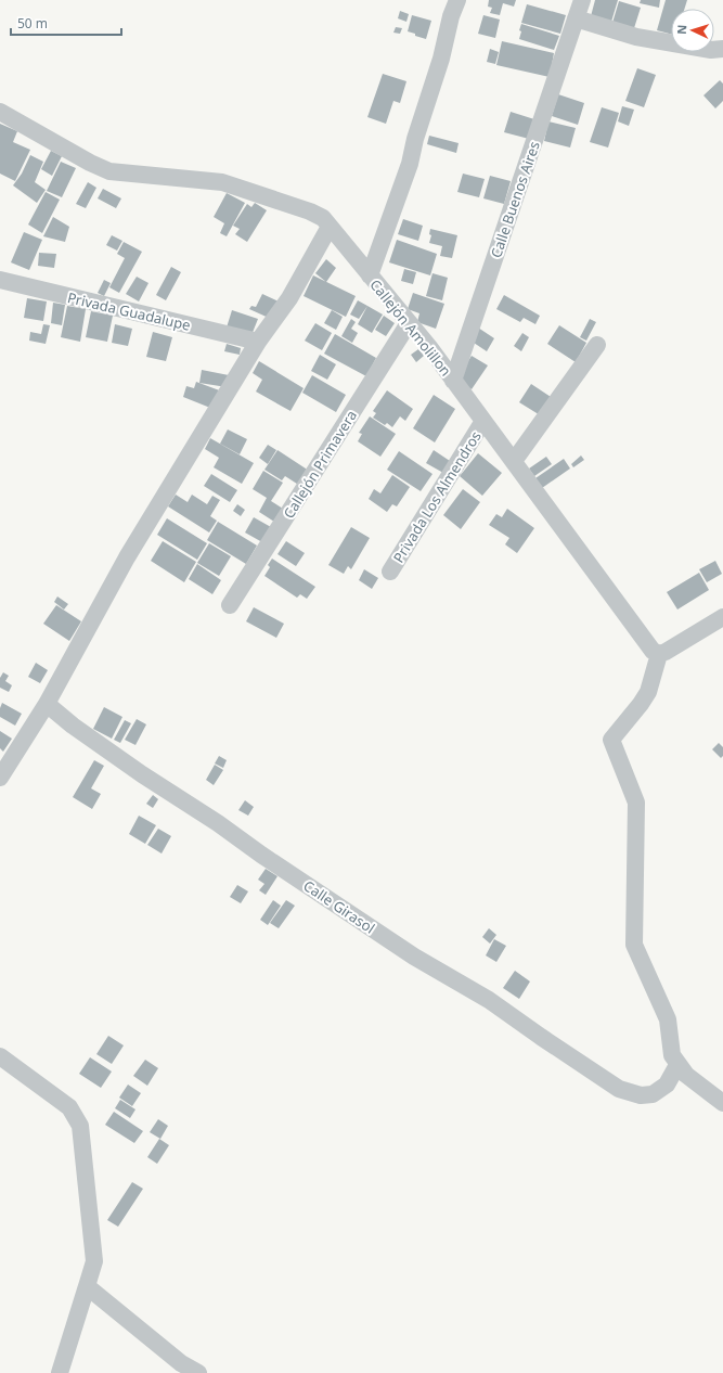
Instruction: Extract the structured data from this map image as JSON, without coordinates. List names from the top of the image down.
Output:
{
  "streets": {
    "street": [
      "Calle Buenos Aires",
      "Privada Guadalupe",
      "Callejón Amolillon",
      "Callejón Primavera",
      "Privada Los Almendros",
      "Calle Girasol"
    ]
  },
  "crossings": [
    ["Calle Buenos Aires", "Callejón Amolillon"],
    ["Callejón Amolillon", "Callejón Primavera"],
    ["Callejón Amolillon", "Privada Los Almendros"]
  ],
  "scale_bar": "50 m",
  "north": "left"
}
